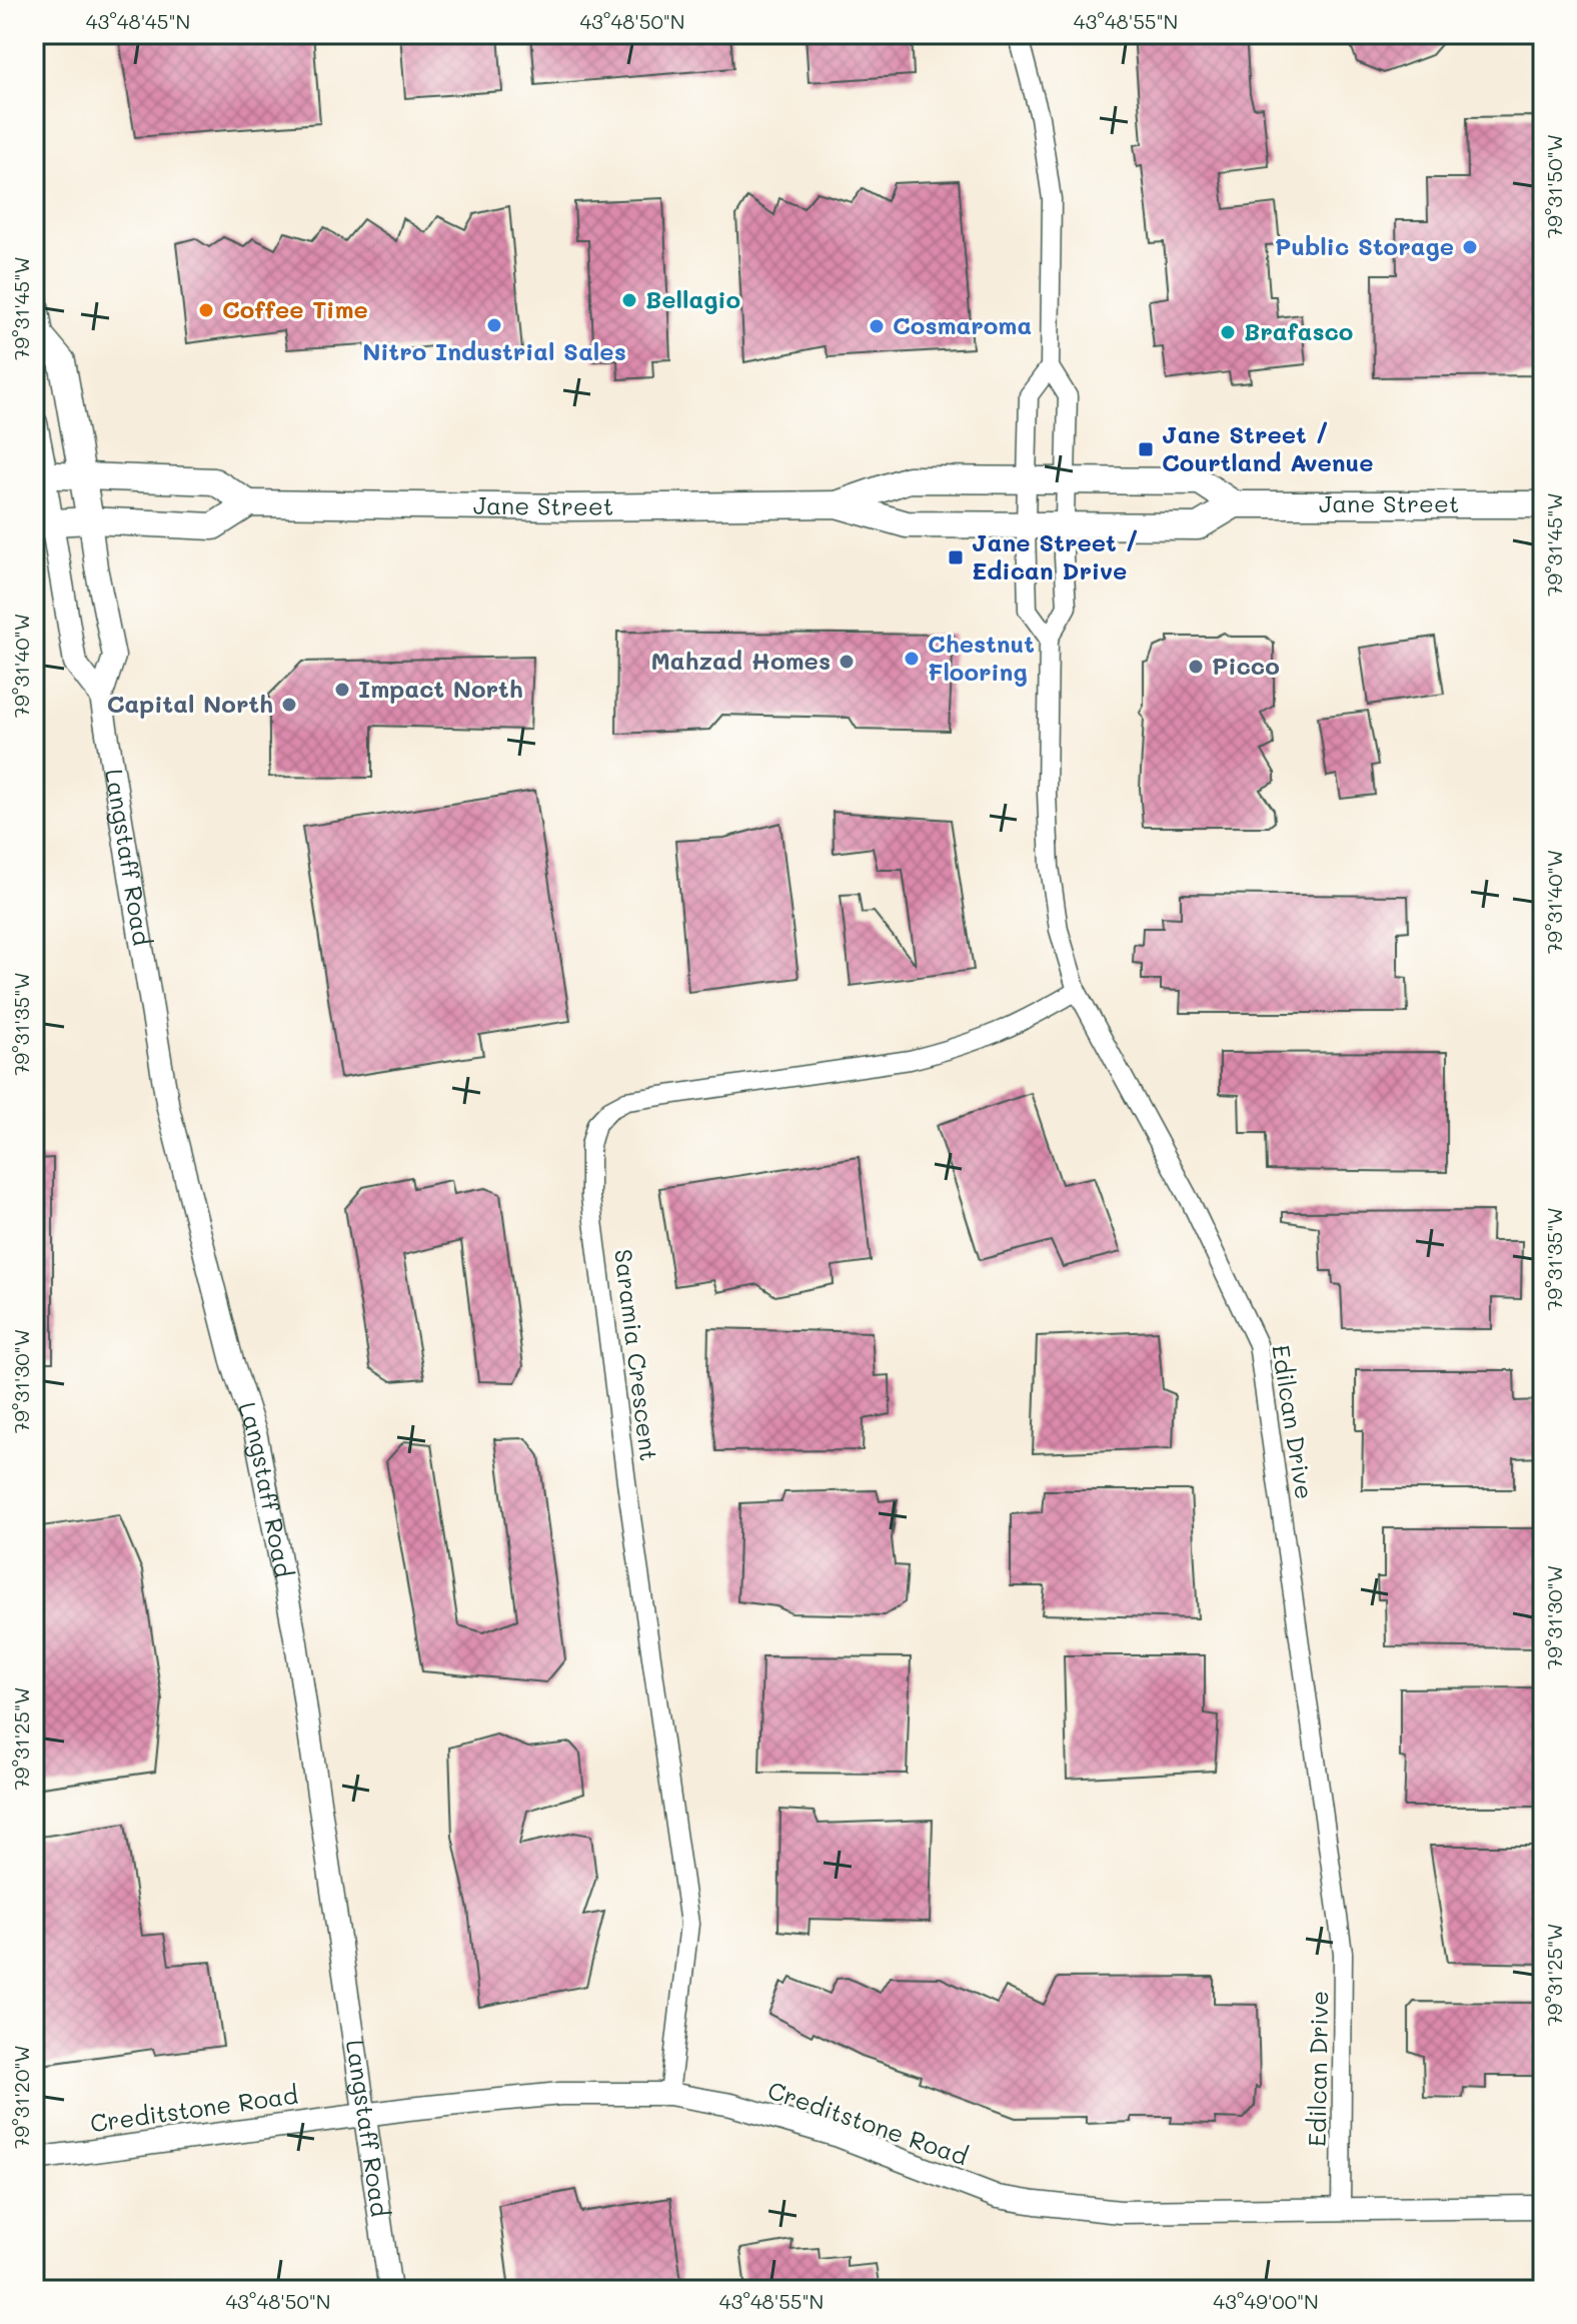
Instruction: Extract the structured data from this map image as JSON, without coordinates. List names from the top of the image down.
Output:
{
  "streets": {
    "main road": ["Jane Street", "Langstaff Road"],
    "street": ["Saramia Crescent", "Edilcan Drive", "Creditstone Road"]
  },
  "crossings": [
    ["Jane Street", "Edilcan Drive"],
    ["Langstaff Road", "Creditstone Road"],
    ["Saramia Crescent", "Edilcan Drive"],
    ["Saramia Crescent", "Creditstone Road"],
    ["Edilcan Drive", "Creditstone Road"]
  ],
  "places": {
    "other": [
      "Public Storage",
      "Bellagio",
      "Coffee Time",
      "Nitro Industrial Sales",
      "Cosmaroma",
      "Brafasco",
      "Chestnut Flooring",
      "Mahzad Homes",
      "Picco",
      "Impact North",
      "Capital North"
    ],
    "transit": ["Jane Street / Courtland Avenue", "Jane Street / Edican Drive"]
  },
  "coordinates": [
    "43°48'45\"N",
    "43°48'50\"N",
    "43°48'55\"N",
    "79°31'50\"W",
    "79°31'45\"W",
    "79°31'40\"W",
    "79°31'35\"W",
    "79°31'30\"W",
    "79°31'25\"W",
    "79°31'20\"W",
    "43°49'00\"N"
  ]
}
